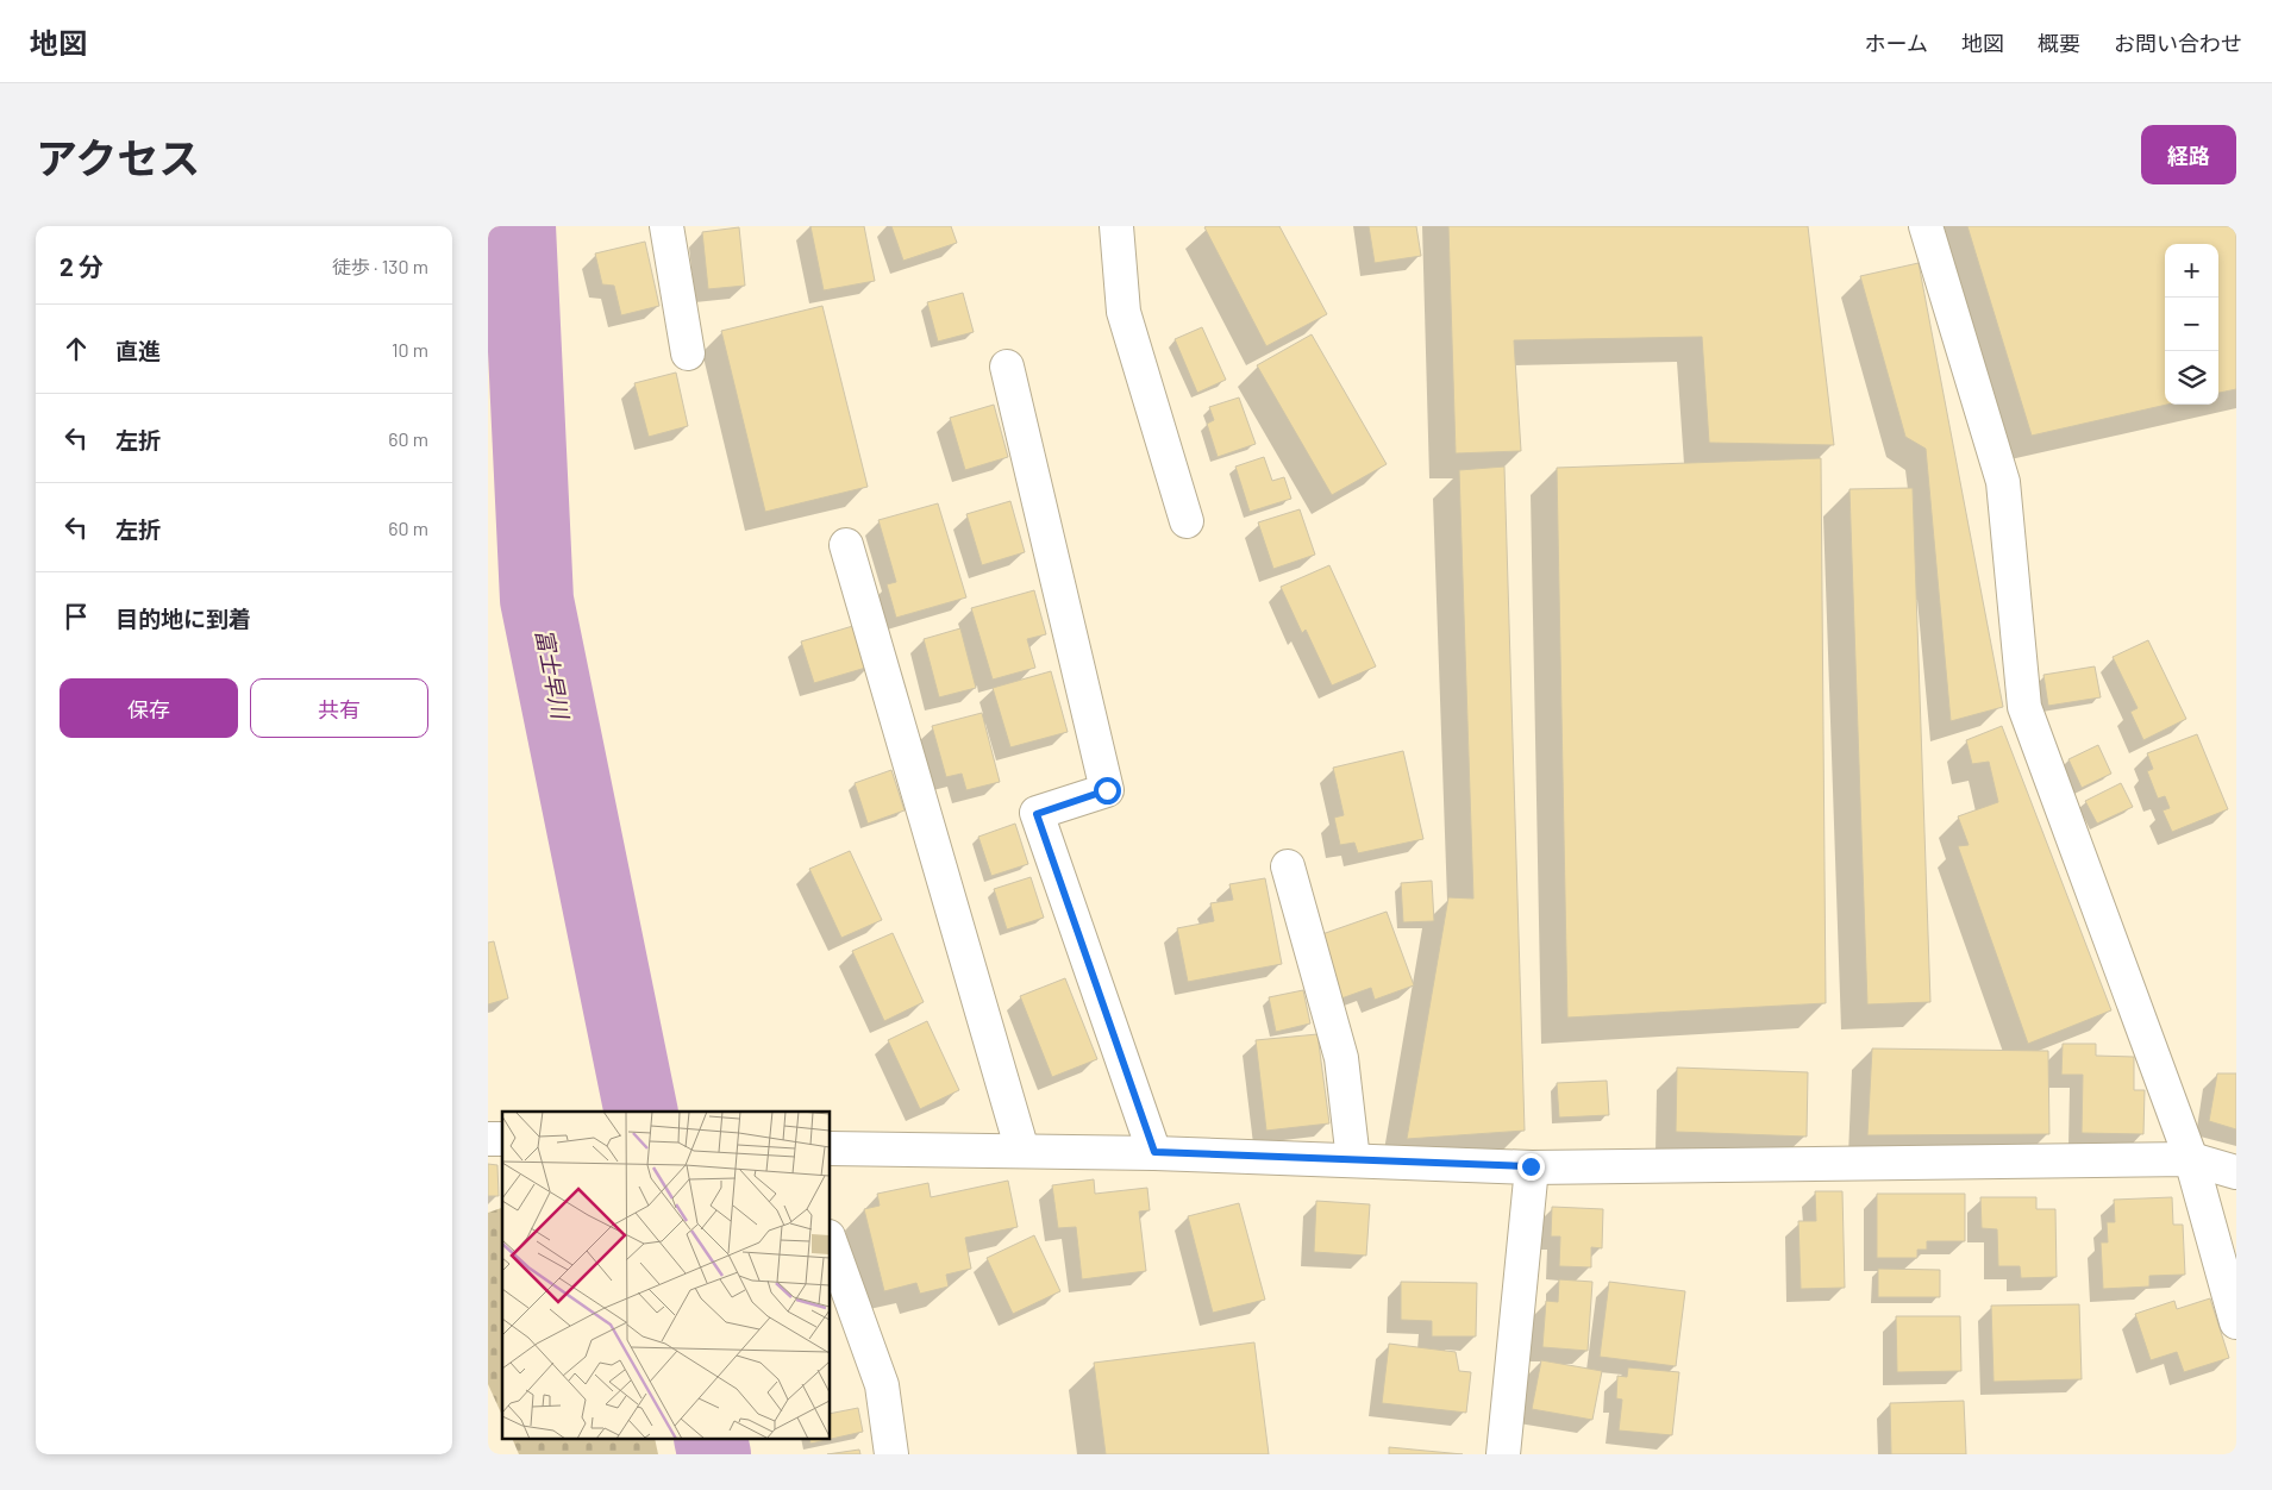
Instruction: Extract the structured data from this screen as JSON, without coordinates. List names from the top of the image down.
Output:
{
  "water": ["富士早川"],
  "page": {
    "header": "地図",
    "nav": [
      "ホーム",
      "地図",
      "概要",
      "お問い合わせ"
    ],
    "title": "アクセス",
    "buttons": [
      "経路",
      ["保存", "共有"]
    ],
    "heading": ["2 分", "徒歩 · 130 m"],
    "map_buttons": ["+", "−"],
    "list": [
      ["直進", "10 m"],
      ["左折", "60 m"],
      ["左折", "60 m"],
      "目的地に到着"
    ]
  }
}
